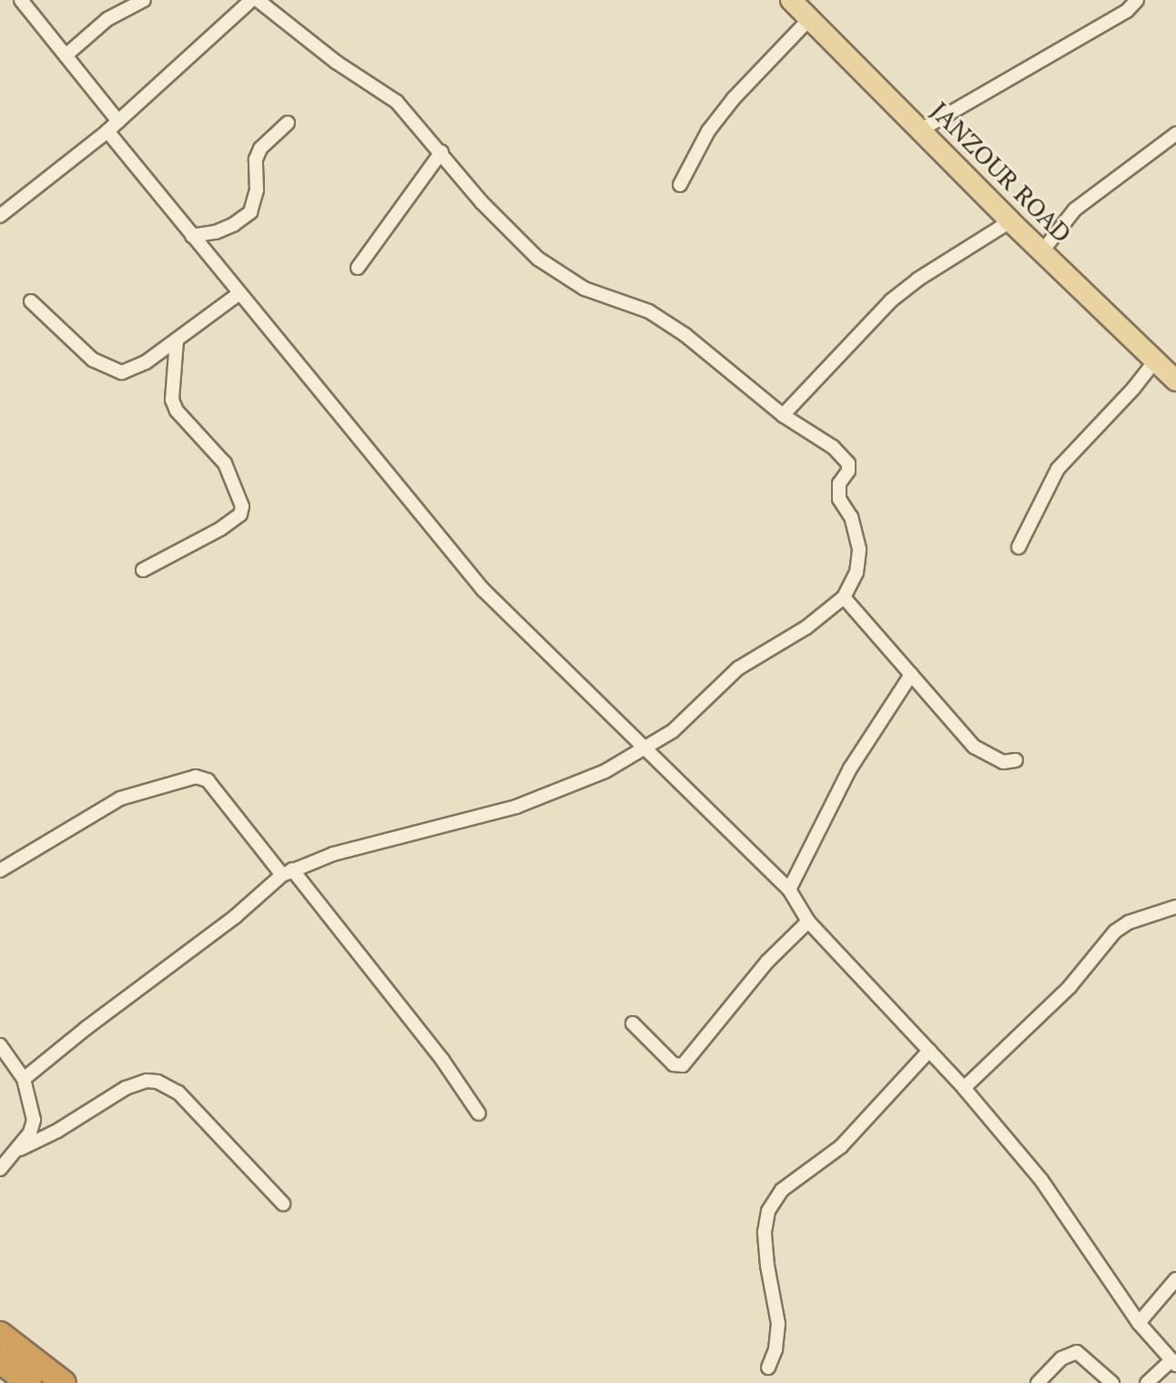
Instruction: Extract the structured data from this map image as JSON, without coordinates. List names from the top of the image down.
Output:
{
  "streets": {
    "main road": ["JANZOUR ROAD"]
  }
}
